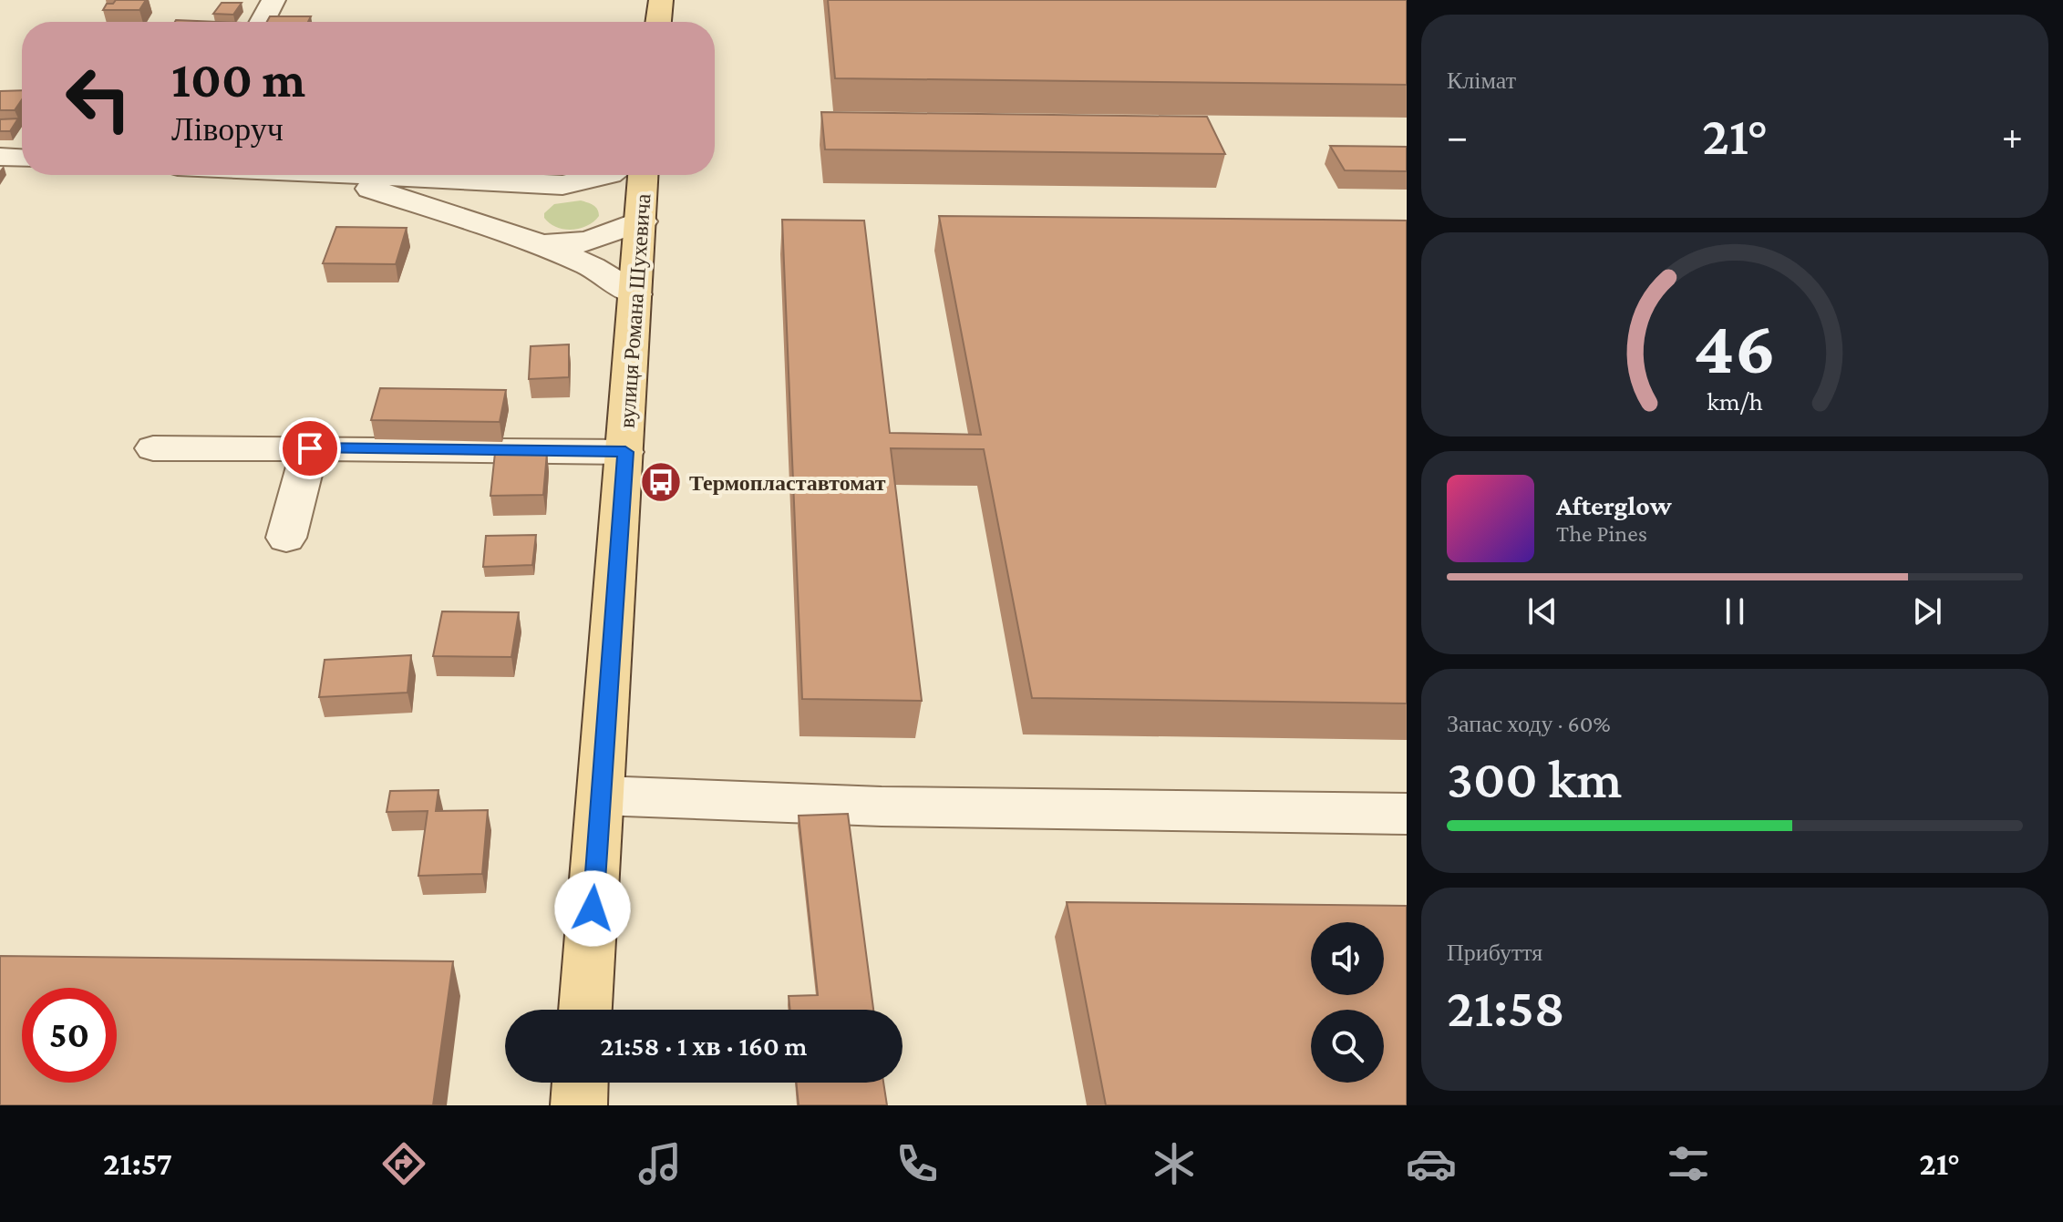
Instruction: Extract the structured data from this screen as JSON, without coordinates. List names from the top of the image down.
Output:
{
  "streets": {
    "main road": ["вулиця Романа Шухевича"]
  },
  "places": {
    "bus stop": ["Термопластавтомат"]
  },
  "page": {
    "tile": [
      "Клімат",
      ["Запас ходу · 60%", "300 km"],
      ["Прибуття", "21:58"]
    ],
    "turn": ["100 m", "Ліворуч"],
    "heat": ["−", "21°", "+"],
    "song": ["Afterglow", "The Pines"],
    "limit": "50",
    "trip": "21:58 · 1 хв · 160 m",
    "tabs": ["21:57", "21°"],
    "gauge": ["46", "km/h"]
  }
}
